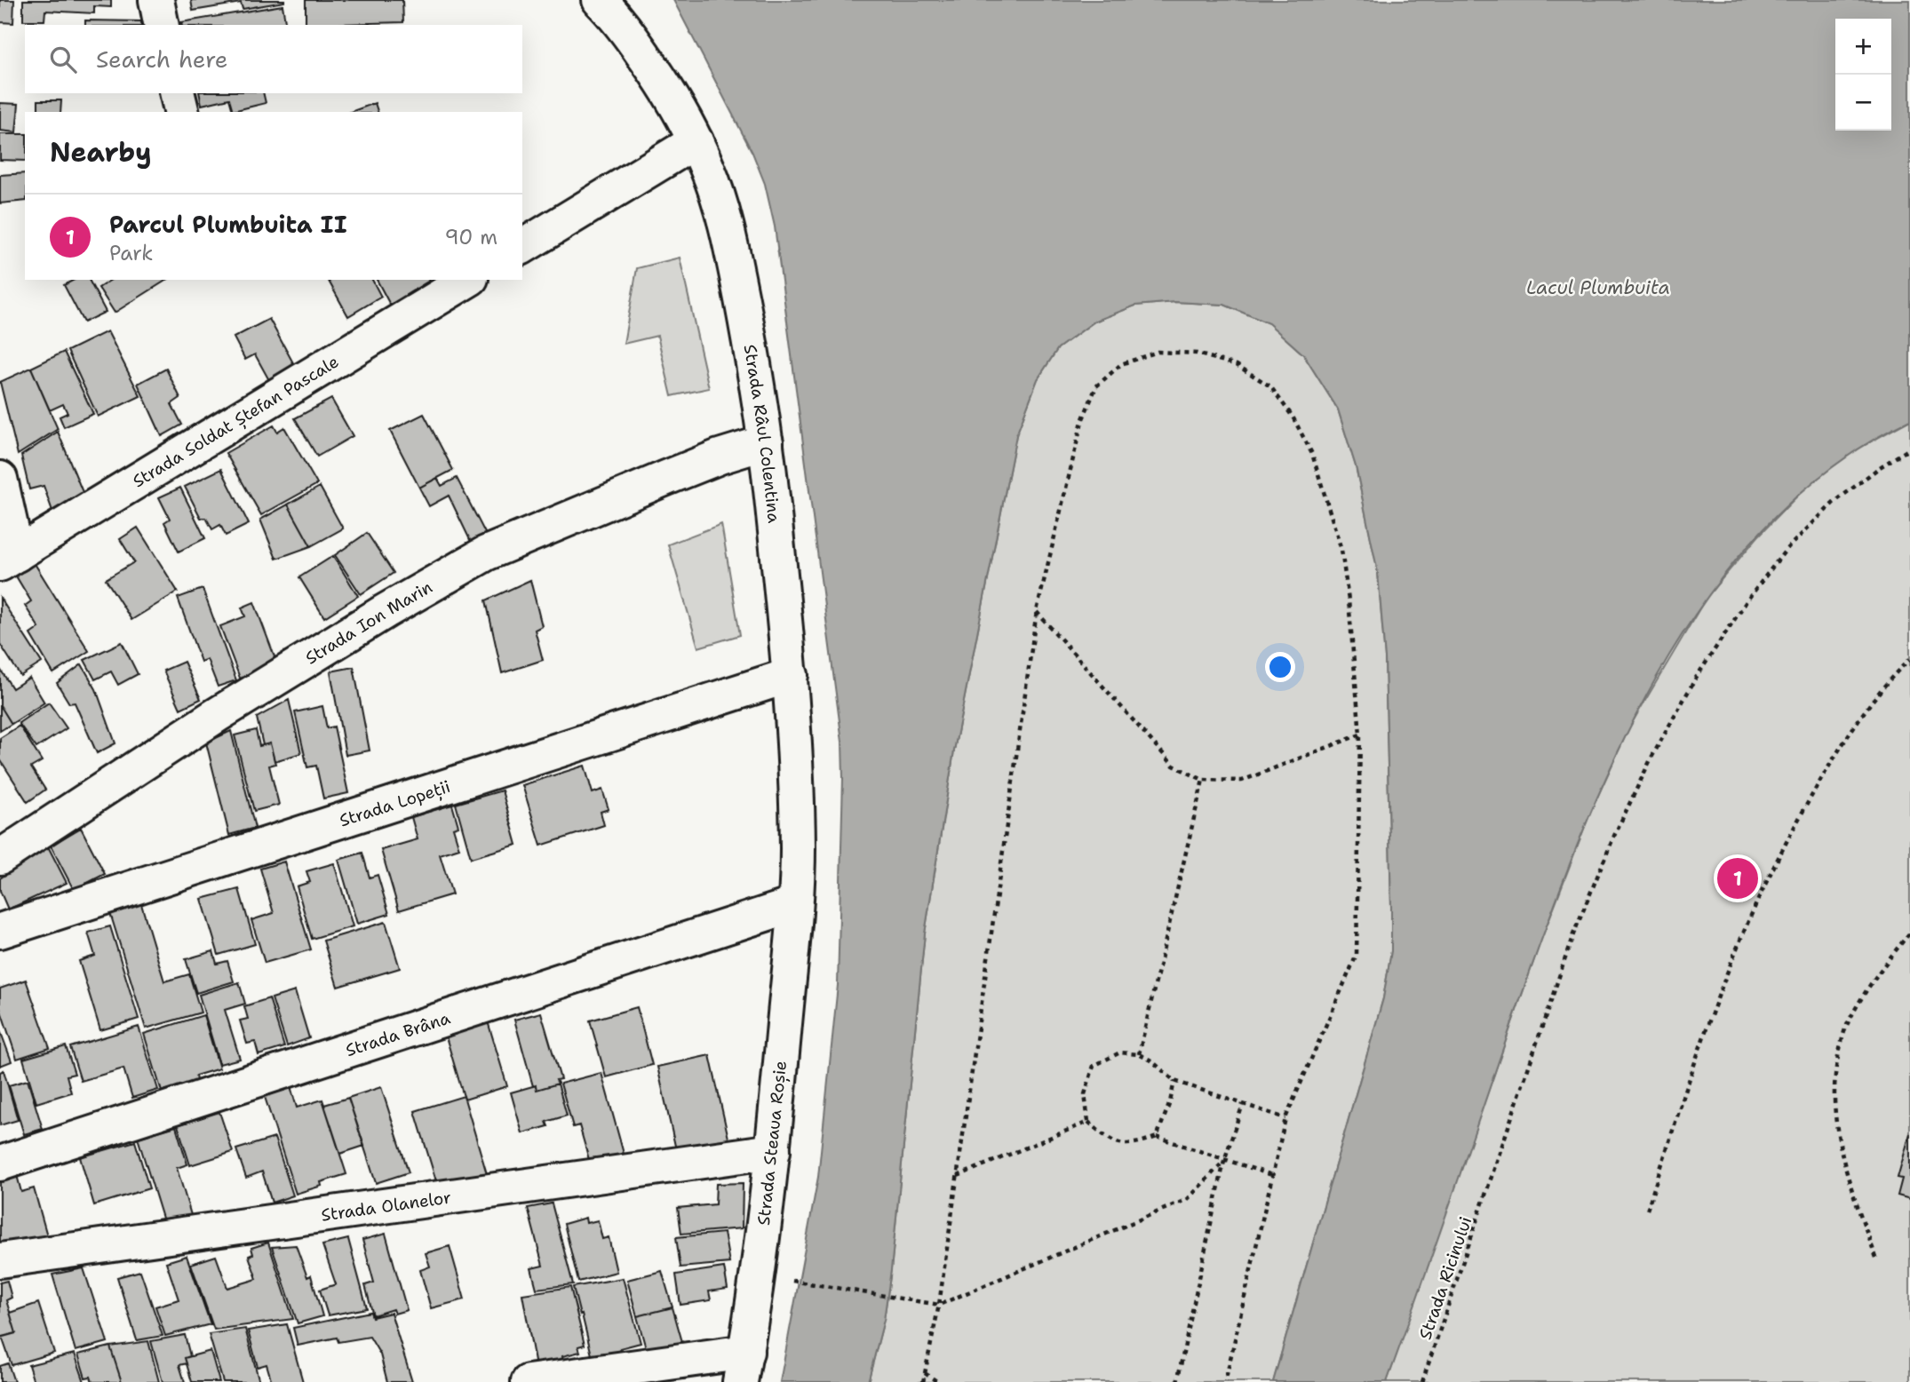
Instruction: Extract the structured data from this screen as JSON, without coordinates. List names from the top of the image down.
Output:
{
  "streets": {
    "street": [
      "Strada Soldat Ștefan Pascale",
      "Strada Râul Colentina",
      "Strada Ion Marin",
      "Strada Lopeții",
      "Strada Brâna",
      "Strada Steaua Roșie",
      "Strada Olanelor"
    ],
    "path": ["Strada Ricinului"]
  },
  "crossings": [
    ["Strada Râul Colentina", "Strada Ion Marin"],
    ["Strada Râul Colentina", "Strada Lopeții"],
    ["Strada Râul Colentina", "Strada Brâna"],
    ["Strada Râul Colentina", "Strada Steaua Roșie"],
    ["Strada Brâna", "Strada Steaua Roșie"],
    ["Strada Steaua Roșie", "Strada Olanelor"]
  ],
  "water": ["Lacul Plumbuita"],
  "page": {
    "map_buttons": ["+", "−"],
    "search": "Search here",
    "heading": "Nearby",
    "list": [
      {
        "mark": "1",
        "name": "Parcul Plumbuita II",
        "note": "Park",
        "value": "90 m"
      }
    ],
    "pins": "1"
  }
}
